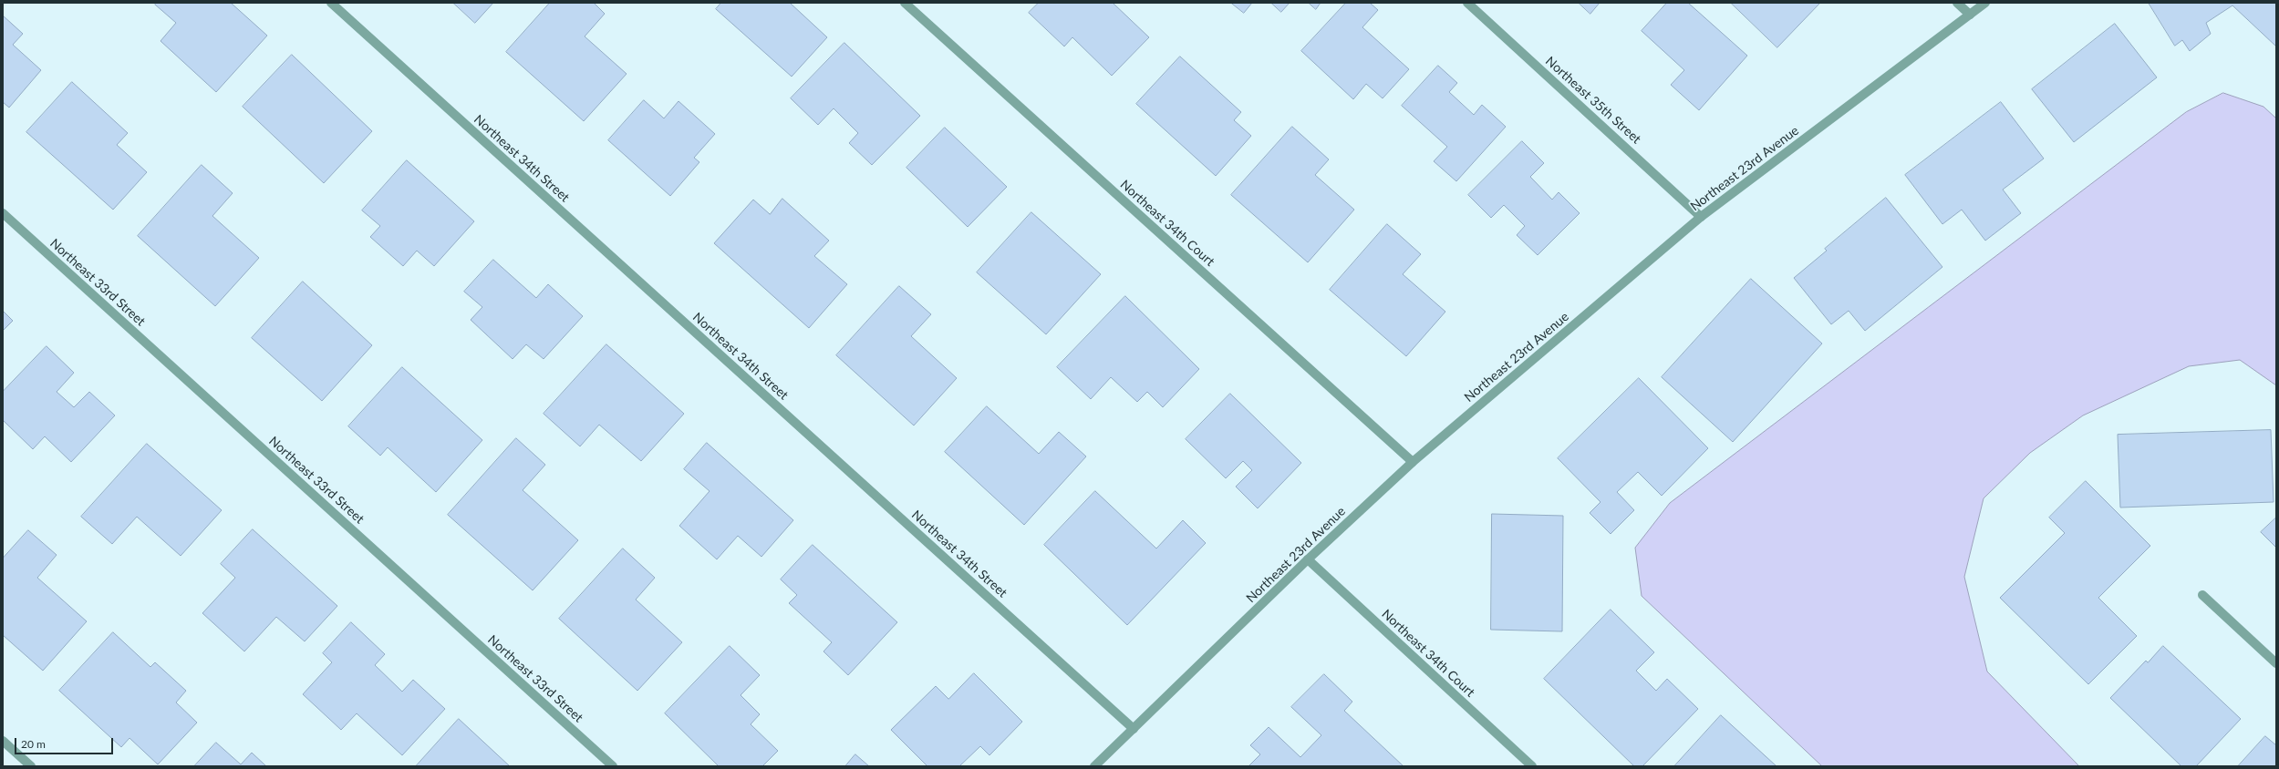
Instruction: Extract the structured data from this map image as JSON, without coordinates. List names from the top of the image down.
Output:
{
  "streets": {
    "street": [
      "Northeast 35th Street",
      "Northeast 34th Street",
      "Northeast 23rd Avenue",
      "Northeast 34th Court",
      "Northeast 33rd Street"
    ]
  },
  "crossings": [
    ["Northeast 35th Street", "Northeast 23rd Avenue"],
    ["Northeast 34th Street", "Northeast 23rd Avenue"],
    ["Northeast 23rd Avenue", "Northeast 34th Court"]
  ],
  "scale_bar": "20 m"
}
